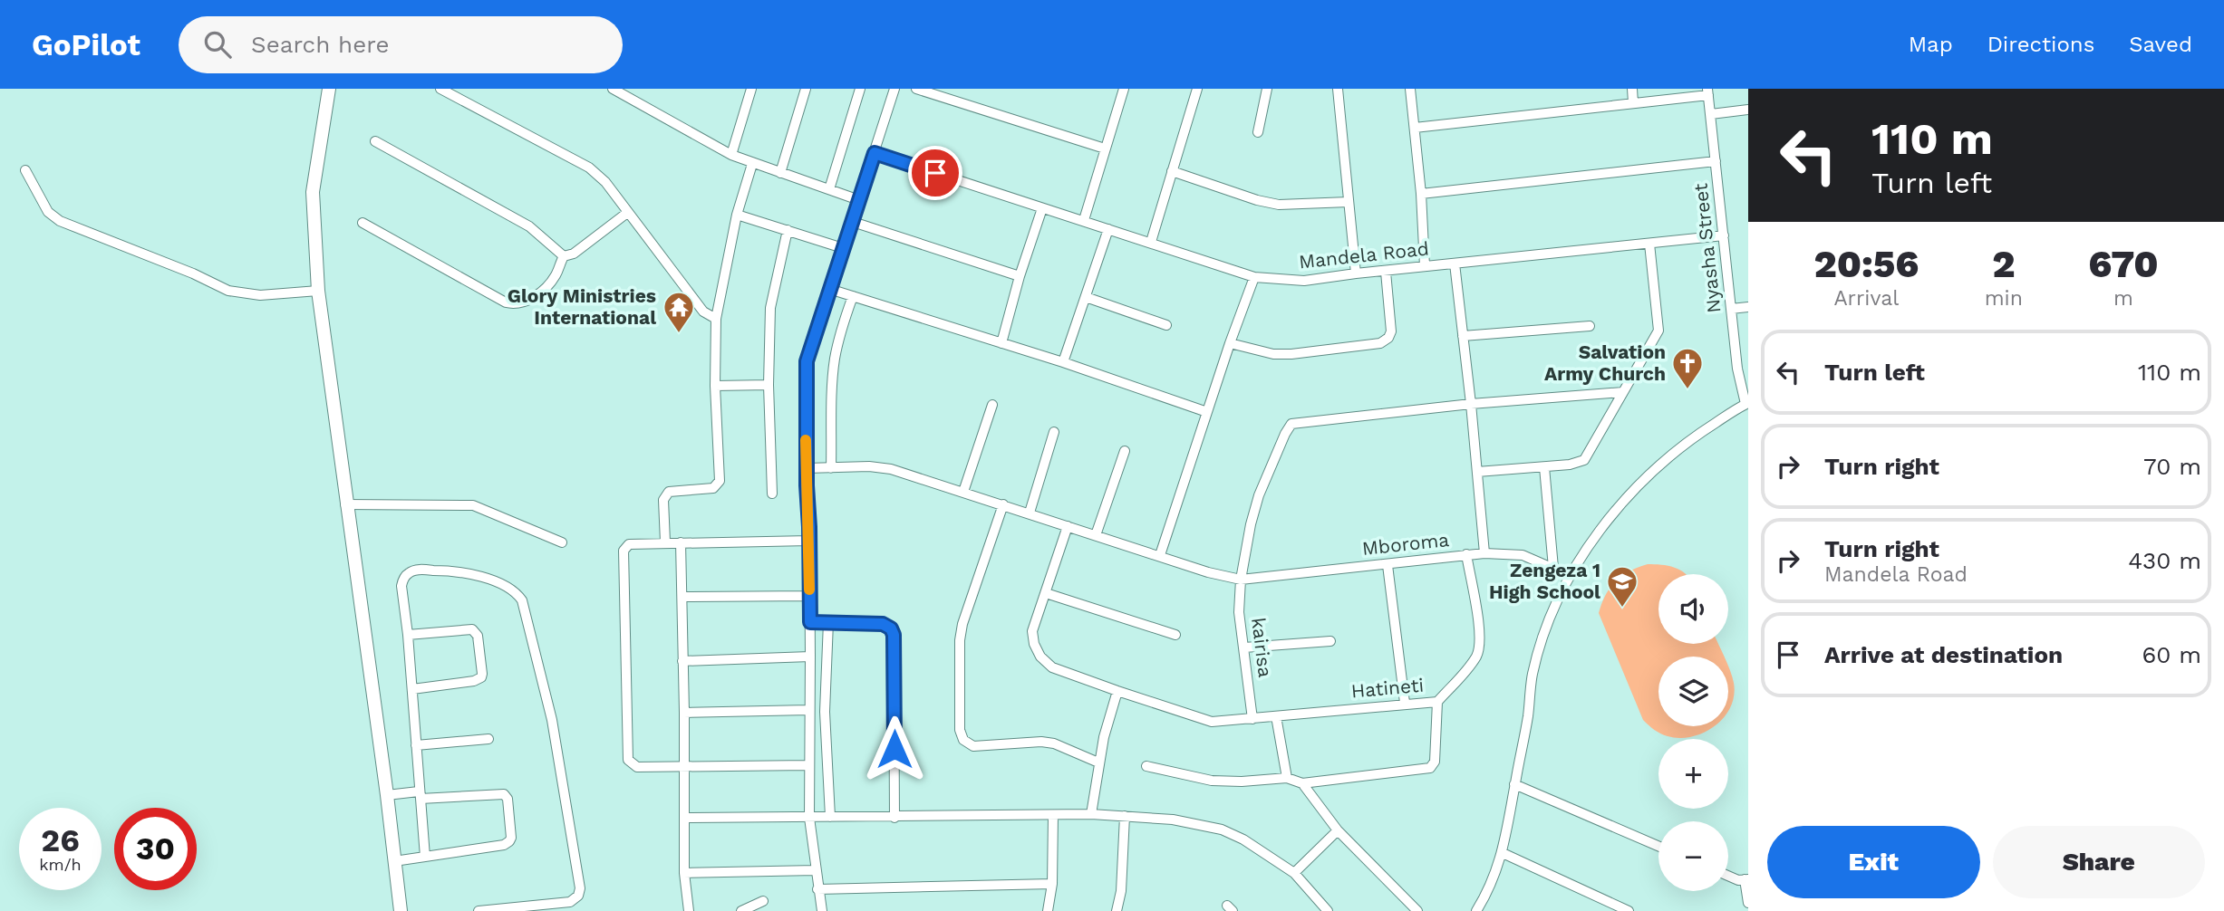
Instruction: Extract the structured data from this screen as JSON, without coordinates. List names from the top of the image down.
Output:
{
  "streets": {
    "street": [
      "Nyasha Street",
      "Mandela Road",
      "Mboroma",
      "kairisa",
      "Hatineti"
    ]
  },
  "crossings": [
    ["Nyasha Street", "Mandela Road"],
    ["Mboroma", "kairisa"],
    ["Mboroma", "Hatineti"],
    ["kairisa", "Hatineti"]
  ],
  "places": {
    "temple": ["Glory Ministries International"],
    "church": ["Salvation Army Church"],
    "school or university": ["Zengeza 1 High School"]
  },
  "page": {
    "header": "GoPilot",
    "search": "Search here",
    "nav": ["Map", "Directions", "Saved"],
    "turn": ["110 m", "Turn left"],
    "eta": [
      "20:56",
      "Arrival",
      "2",
      "min",
      "670",
      "m"
    ],
    "list": [
      {
        "name": "Turn left",
        "value": "110 m"
      },
      {
        "name": "Turn right",
        "value": "70 m"
      },
      {
        "name": "Turn right",
        "note": "Mandela Road",
        "value": "430 m"
      },
      {
        "name": "Arrive at destination",
        "value": "60 m"
      }
    ],
    "map_buttons": ["+", "−"],
    "speed": "26 km/h",
    "limit": "30",
    "buttons": ["Exit", "Share"]
  }
}
